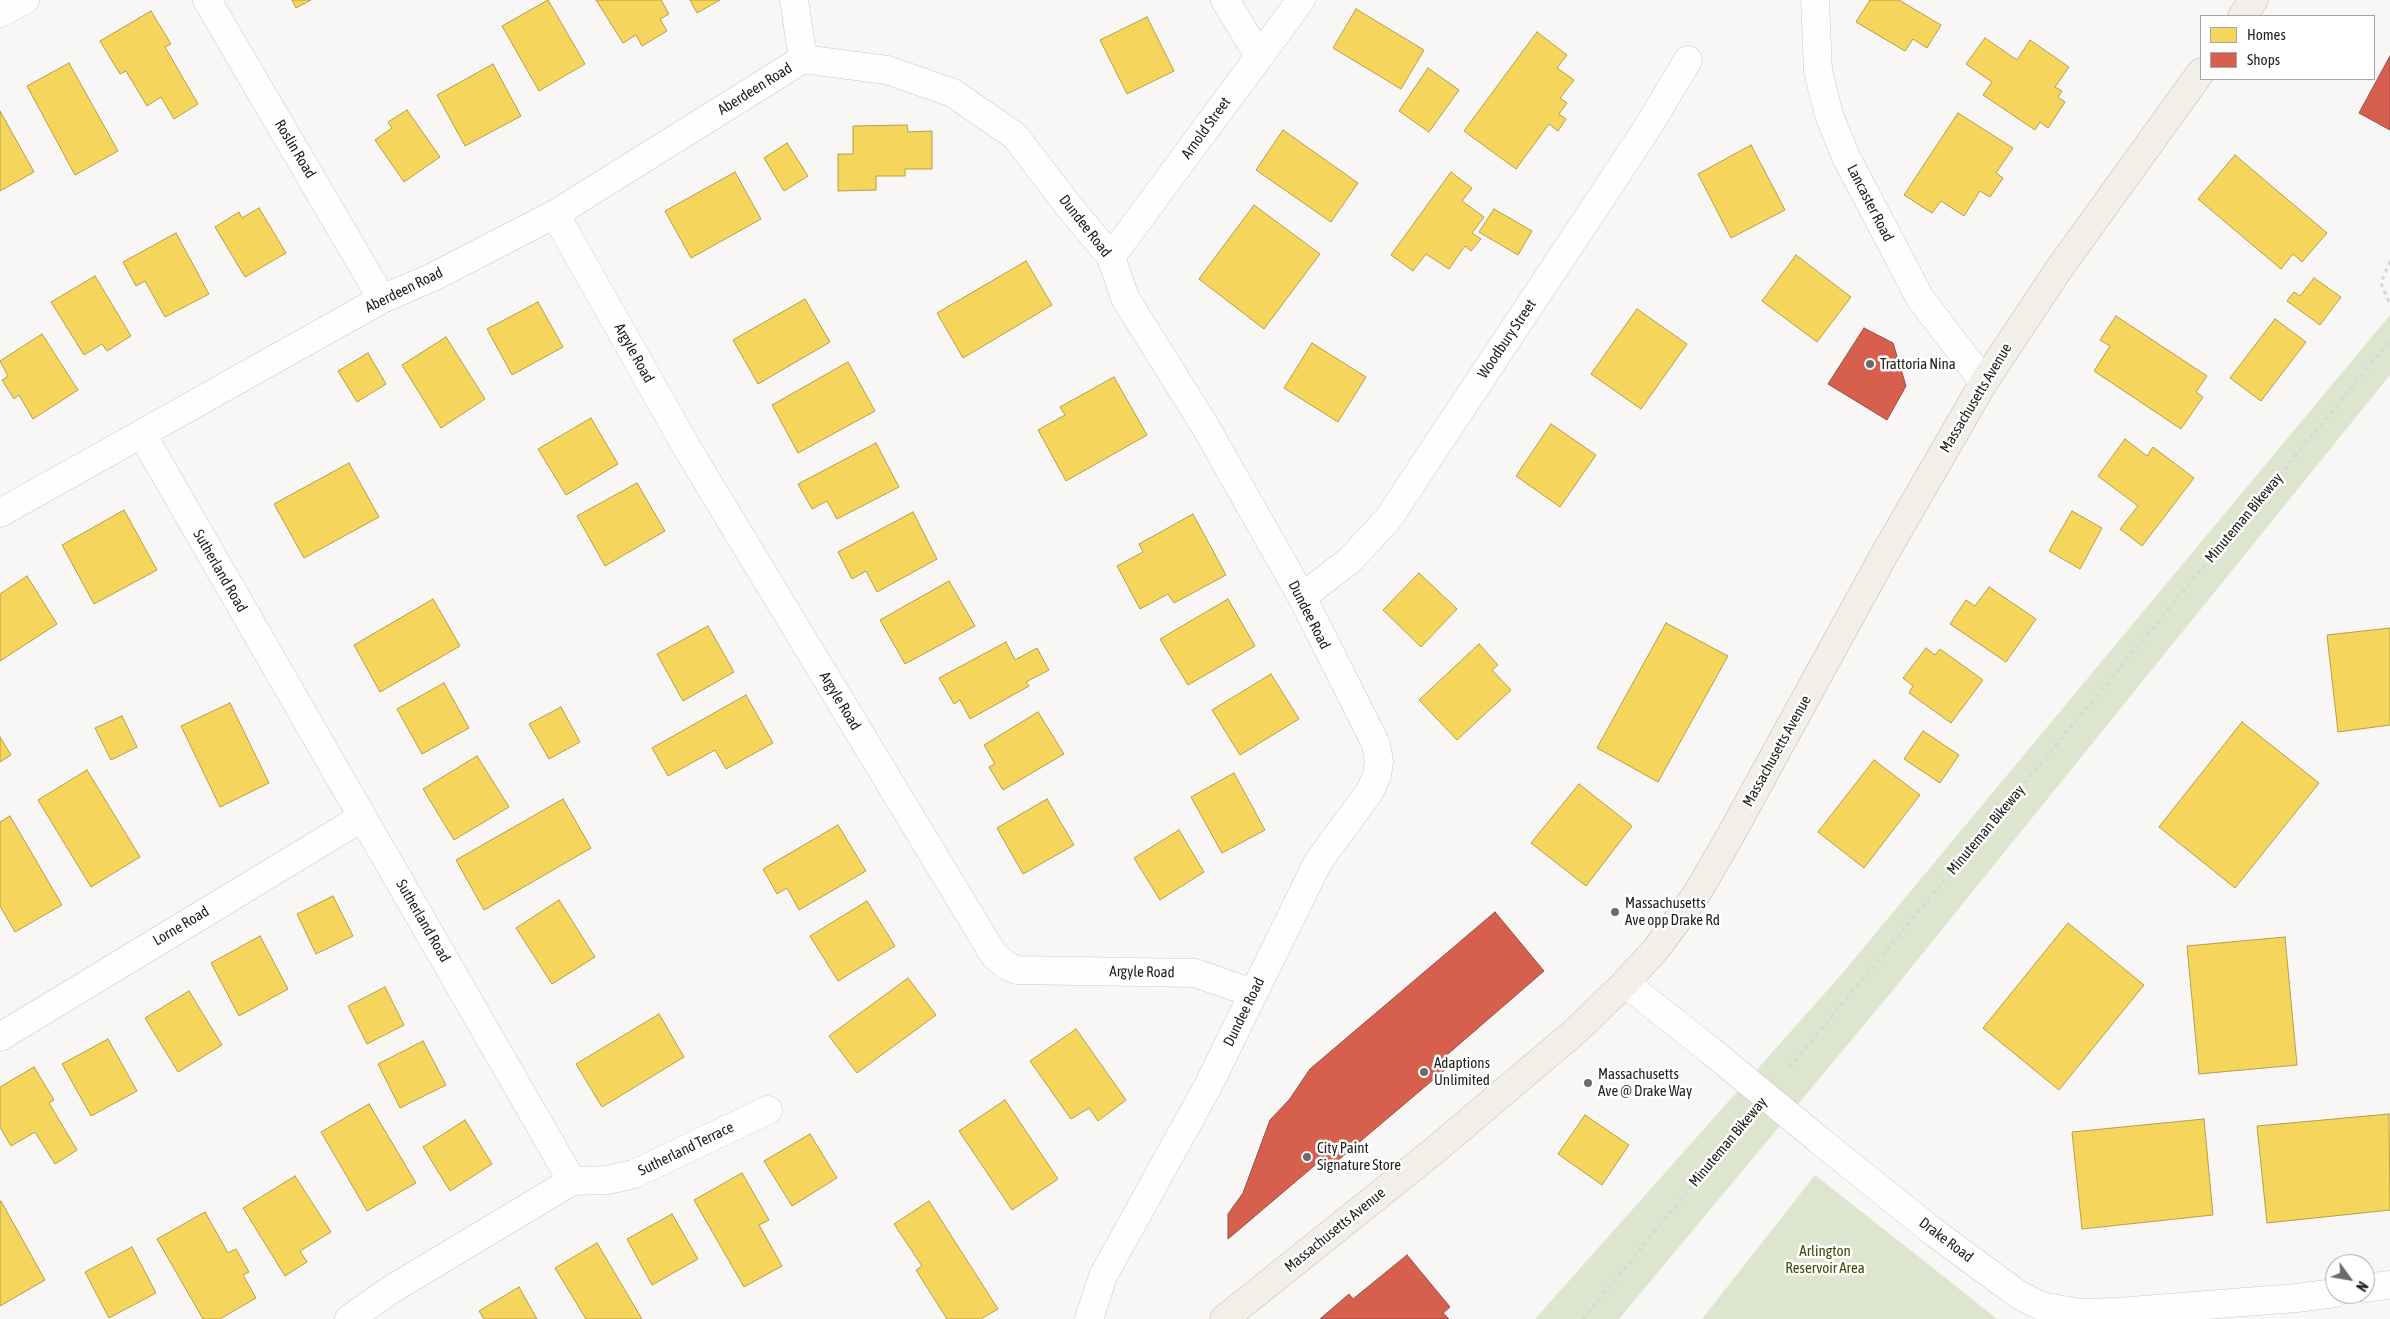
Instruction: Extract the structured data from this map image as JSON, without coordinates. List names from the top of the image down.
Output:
{
  "streets": {
    "main road": ["Massachusetts Avenue"],
    "street": [
      "Aberdeen Road",
      "Arnold Street",
      "Roslin Road",
      "Lancaster Road",
      "Dundee Road",
      "Woodbury Street",
      "Argyle Road",
      "Sutherland Road",
      "Lorne Road",
      "Sutherland Terrace",
      "Drake Road"
    ],
    "path": ["Minuteman Bikeway"]
  },
  "crossings": [
    ["Aberdeen Road", "Roslin Road"],
    ["Aberdeen Road", "Dundee Road"],
    ["Aberdeen Road", "Argyle Road"],
    ["Aberdeen Road", "Sutherland Road"],
    ["Arnold Street", "Dundee Road"],
    ["Lancaster Road", "Massachusetts Avenue"],
    ["Dundee Road", "Woodbury Street"],
    ["Dundee Road", "Argyle Road"],
    ["Massachusetts Avenue", "Drake Road"],
    ["Sutherland Road", "Lorne Road"],
    ["Sutherland Road", "Sutherland Terrace"]
  ],
  "parks": ["Arlington Reservoir Area"],
  "places": [
    "Trattoria Nina",
    "Massachusetts Ave opp Drake Rd",
    "Adaptions Unlimited",
    "Massachusetts Ave @ Drake Way",
    "City Paint Signature Store"
  ],
  "legend": ["Homes", "Shops"],
  "north": "bottom right"
}
